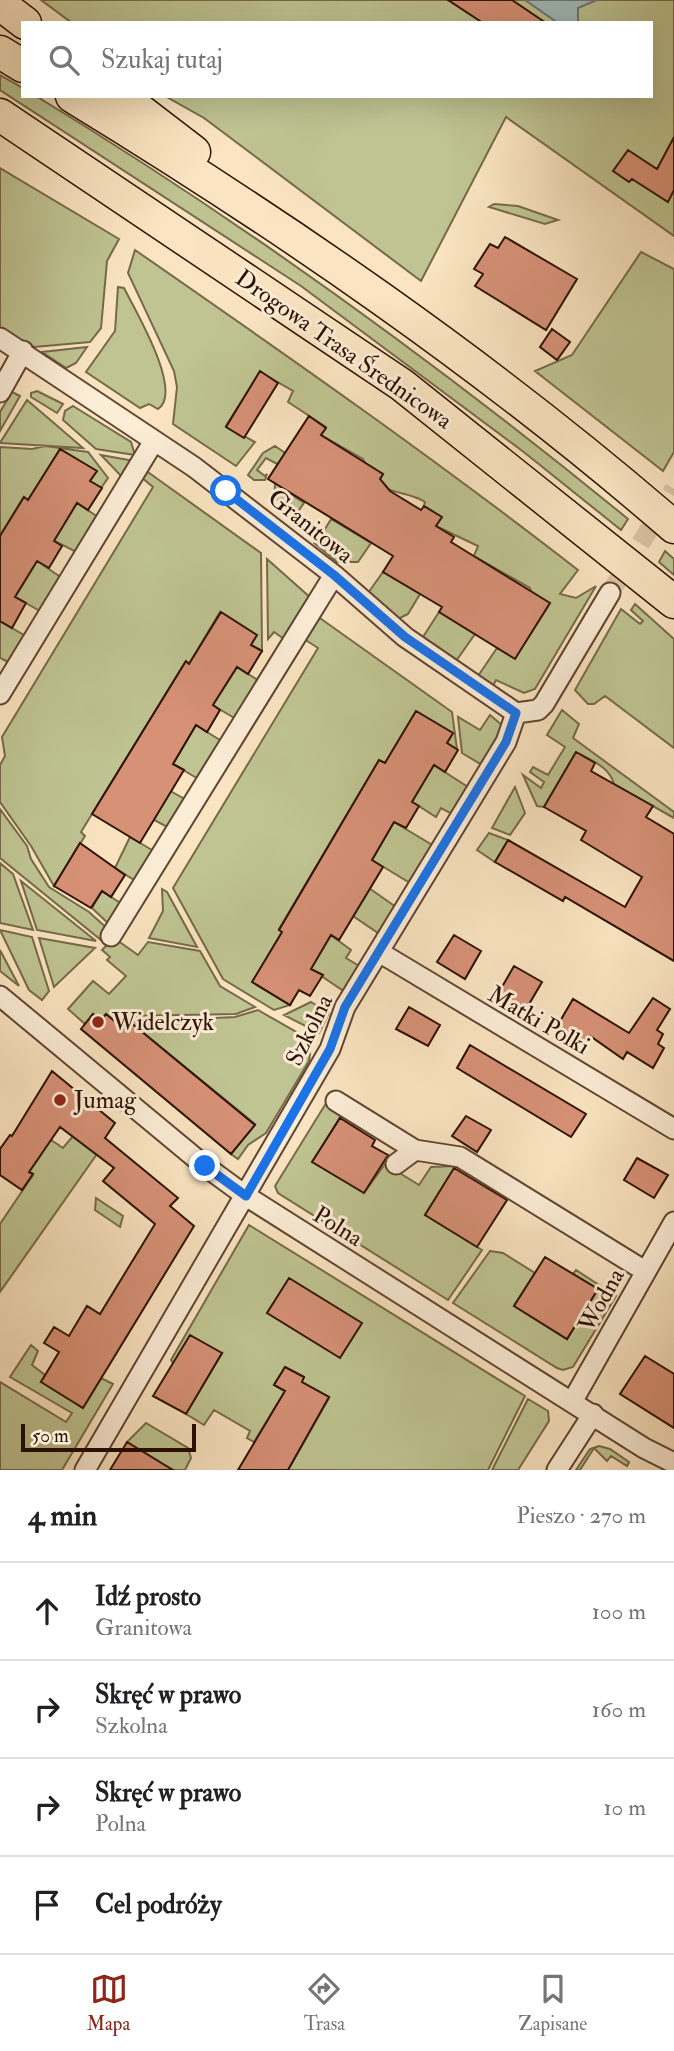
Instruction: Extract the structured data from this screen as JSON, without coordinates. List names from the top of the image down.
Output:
{
  "streets": {
    "main road": ["Drogowa Trasa Średnicowa"],
    "street": [
      "Granitowa",
      "Matki Polki",
      "Szkolna",
      "Polna",
      "Wodna"
    ]
  },
  "crossings": [
    ["Granitowa", "Szkolna"],
    ["Matki Polki", "Szkolna"],
    ["Szkolna", "Polna"],
    ["Polna", "Wodna"]
  ],
  "places": ["Widelczyk", "Jumag"],
  "scale_bar": "50 m",
  "page": {
    "search": "Szukaj tutaj",
    "scale": "50 m",
    "heading": ["4 min", "Pieszo · 270 m"],
    "list": [
      ["Idź prosto", "Granitowa", "100 m"],
      ["Skręć w prawo", "Szkolna", "160 m"],
      ["Skręć w prawo", "Polna", "10 m"],
      "Cel podróży"
    ],
    "nav": ["Mapa", "Trasa", "Zapisane"]
  }
}
